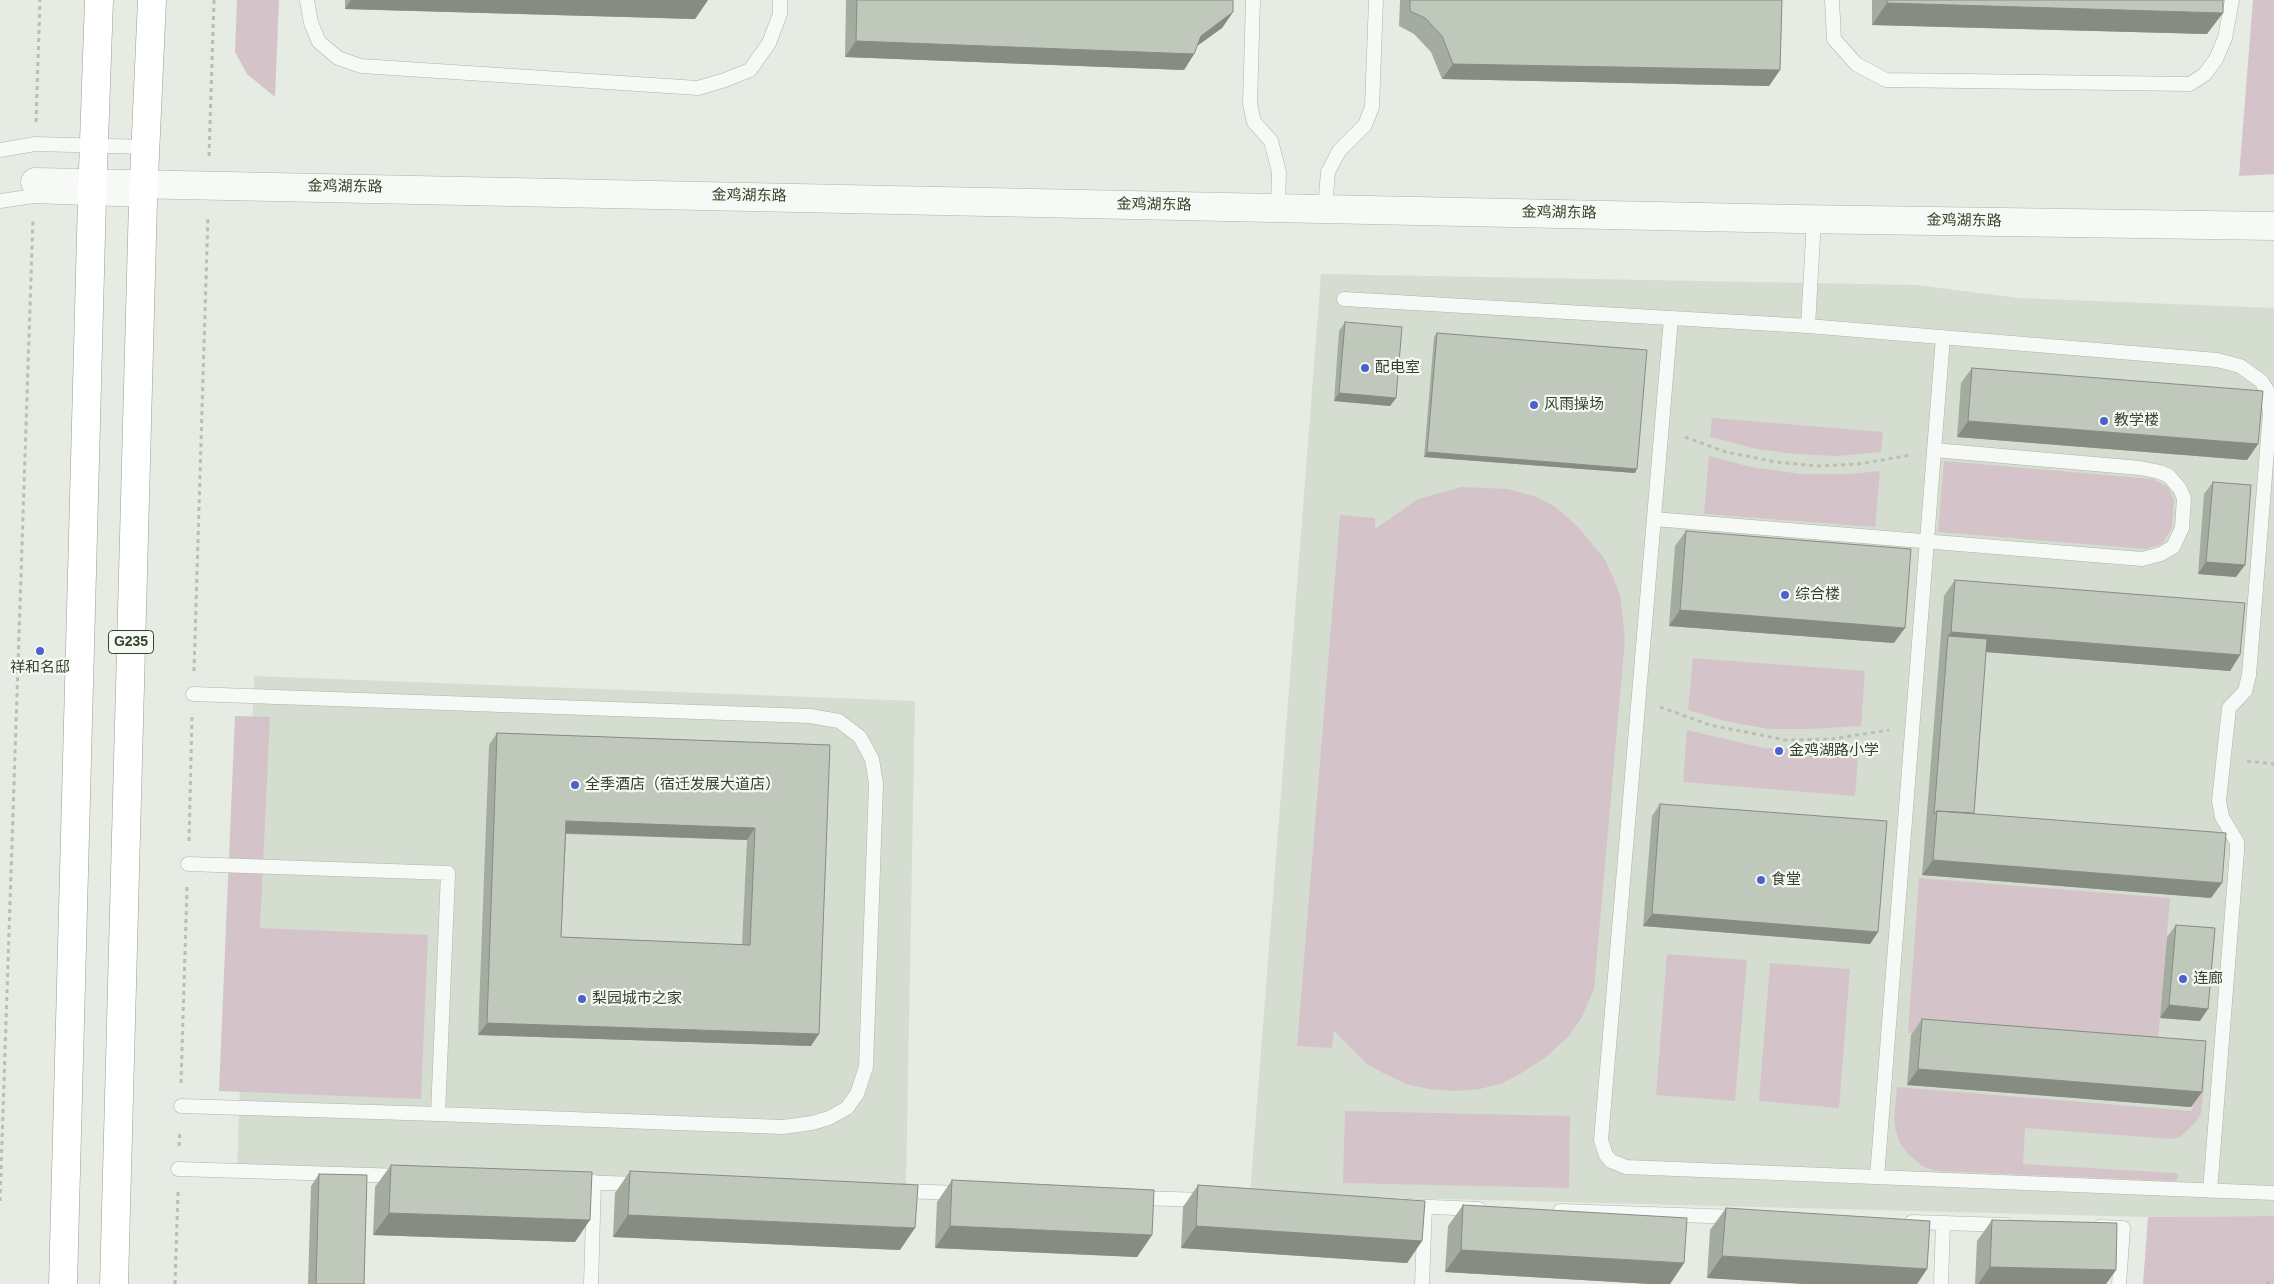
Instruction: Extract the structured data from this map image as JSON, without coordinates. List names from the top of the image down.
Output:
{
  "streets": {
    "highway": ["G235"],
    "street": ["金鸡湖东路"]
  },
  "crossings": [
    ["金鸡湖东路", "G235"]
  ],
  "places": [
    "配电室",
    "风雨操场",
    "教学楼",
    "综合楼",
    "祥和名邸",
    "金鸡湖路小学",
    "全季酒店（宿迁发展大道店）",
    "食堂",
    "连廊",
    "梨园城市之家"
  ]
}
